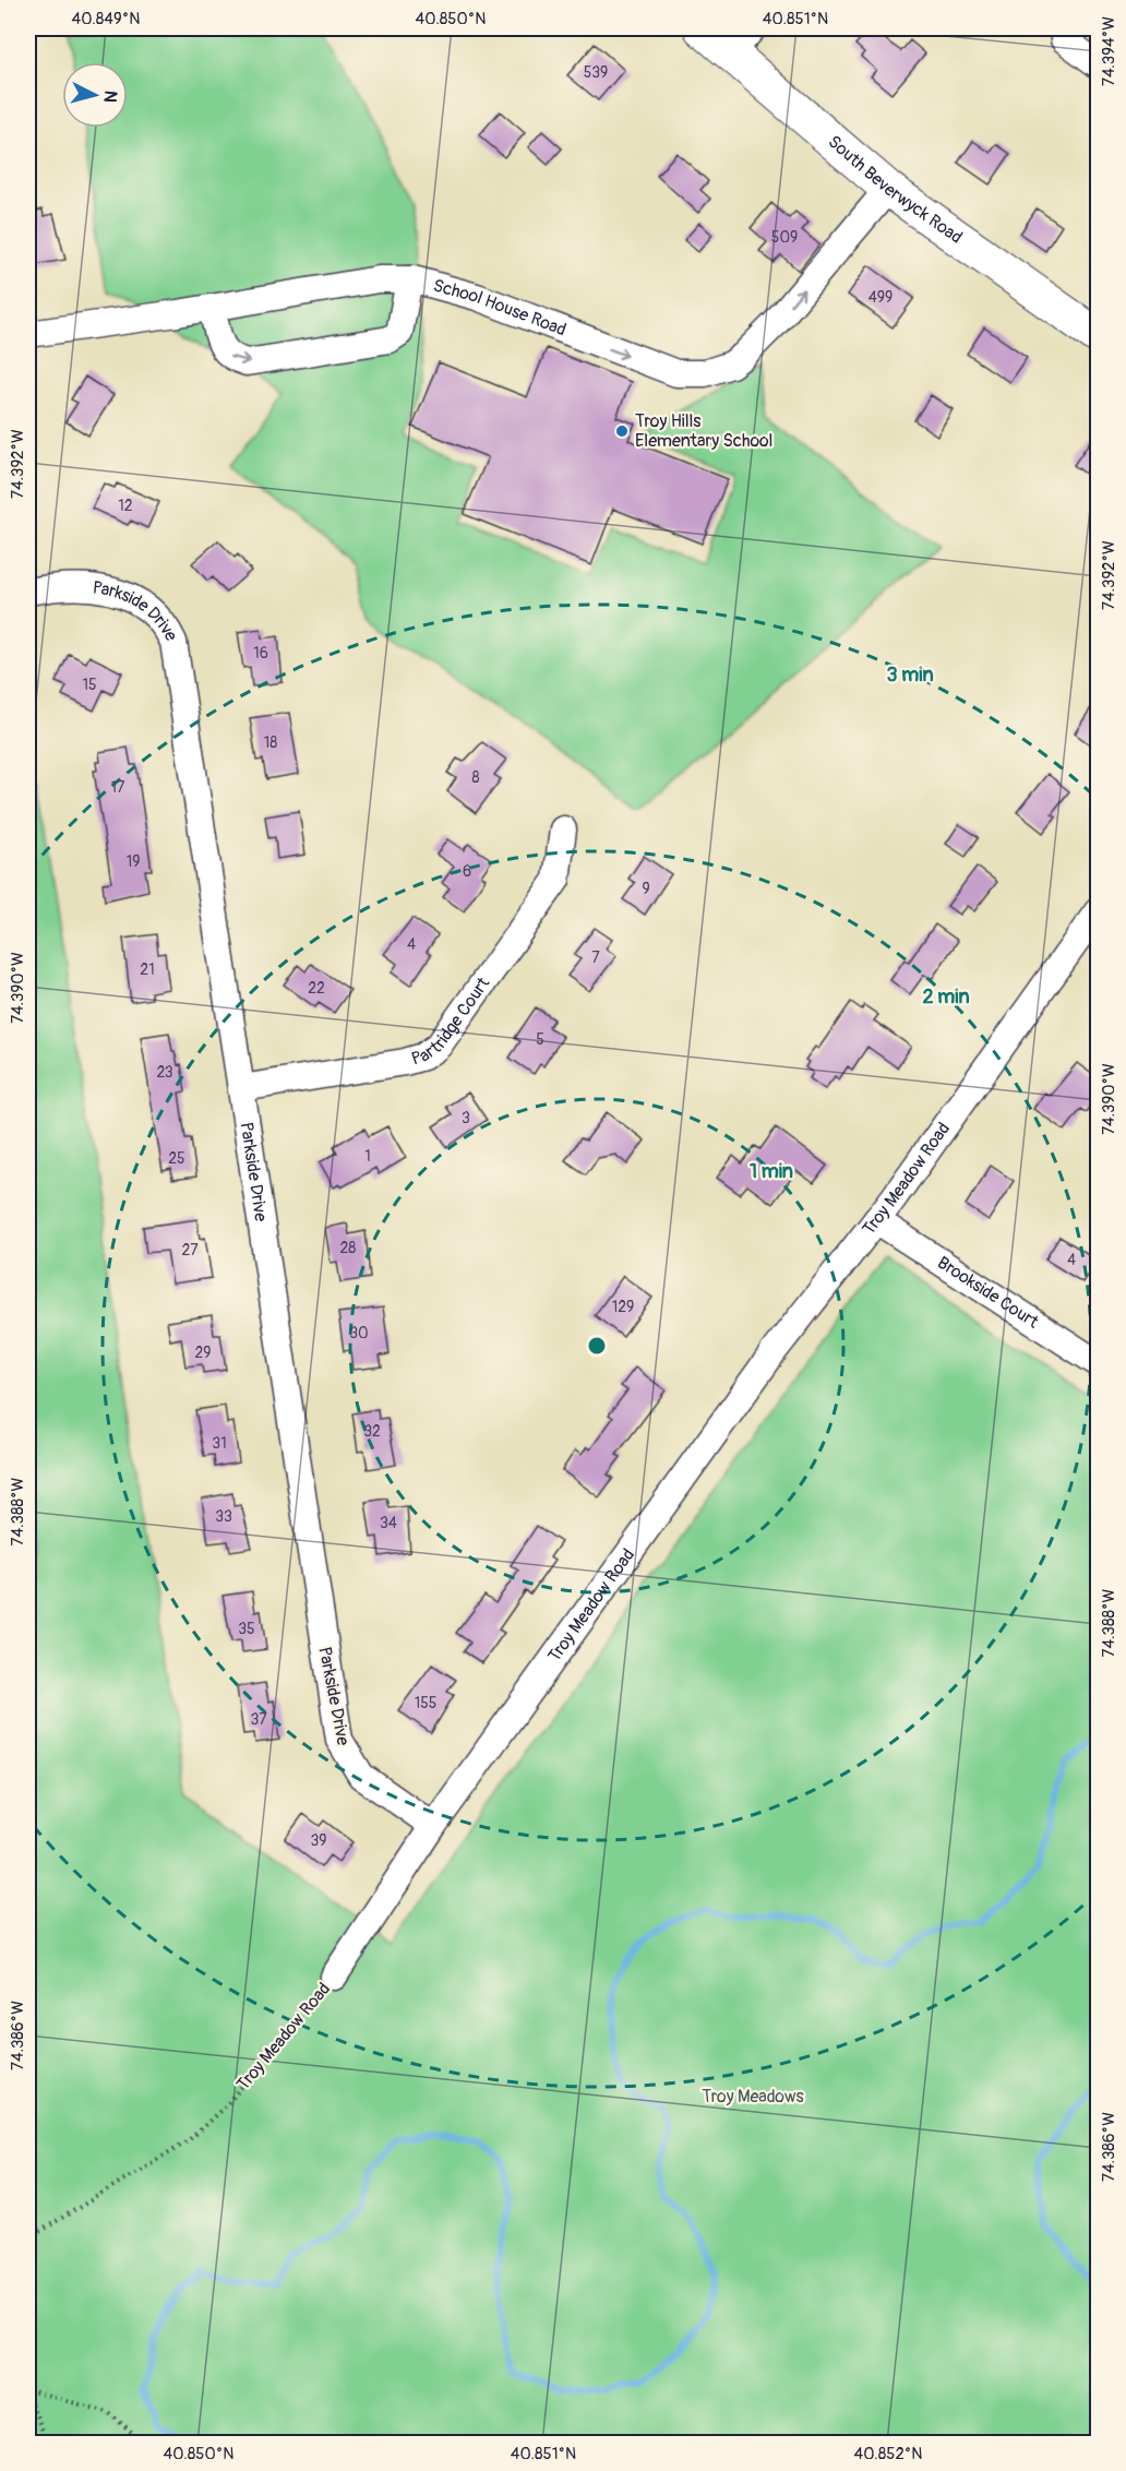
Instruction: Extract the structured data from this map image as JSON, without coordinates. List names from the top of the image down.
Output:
{
  "streets": {
    "main road": ["South Beverwyck Road"],
    "street": [
      "School House Road",
      "Parkside Drive",
      "Partridge Court",
      "Troy Meadow Road",
      "Brookside Court"
    ]
  },
  "crossings": [
    ["South Beverwyck Road", "School House Road"],
    ["Parkside Drive", "Partridge Court"],
    ["Parkside Drive", "Troy Meadow Road"],
    ["Troy Meadow Road", "Brookside Court"]
  ],
  "one_way": ["School House Road"],
  "parks": ["Troy Meadows"],
  "places": ["Troy Hills Elementary School"],
  "house_numbers": [
    "539",
    "509",
    "499",
    "12",
    "16",
    "15",
    "18",
    "8",
    "17",
    "19",
    "6",
    "9",
    "4",
    "7",
    "21",
    "22",
    "5",
    "23",
    "3",
    "1",
    "25",
    "28",
    "27",
    "4",
    "129",
    "30",
    "29",
    "32",
    "31",
    "33",
    "34",
    "35",
    "155",
    "37",
    "39"
  ],
  "north": "right",
  "coordinates": [
    "40.849°N",
    "40.850°N",
    "40.851°N",
    "74.394°W",
    "74.392°W",
    "74.390°W",
    "74.388°W",
    "74.386°W",
    "40.852°N"
  ],
  "rings": ["3 min", "2 min", "1 min"]
}
